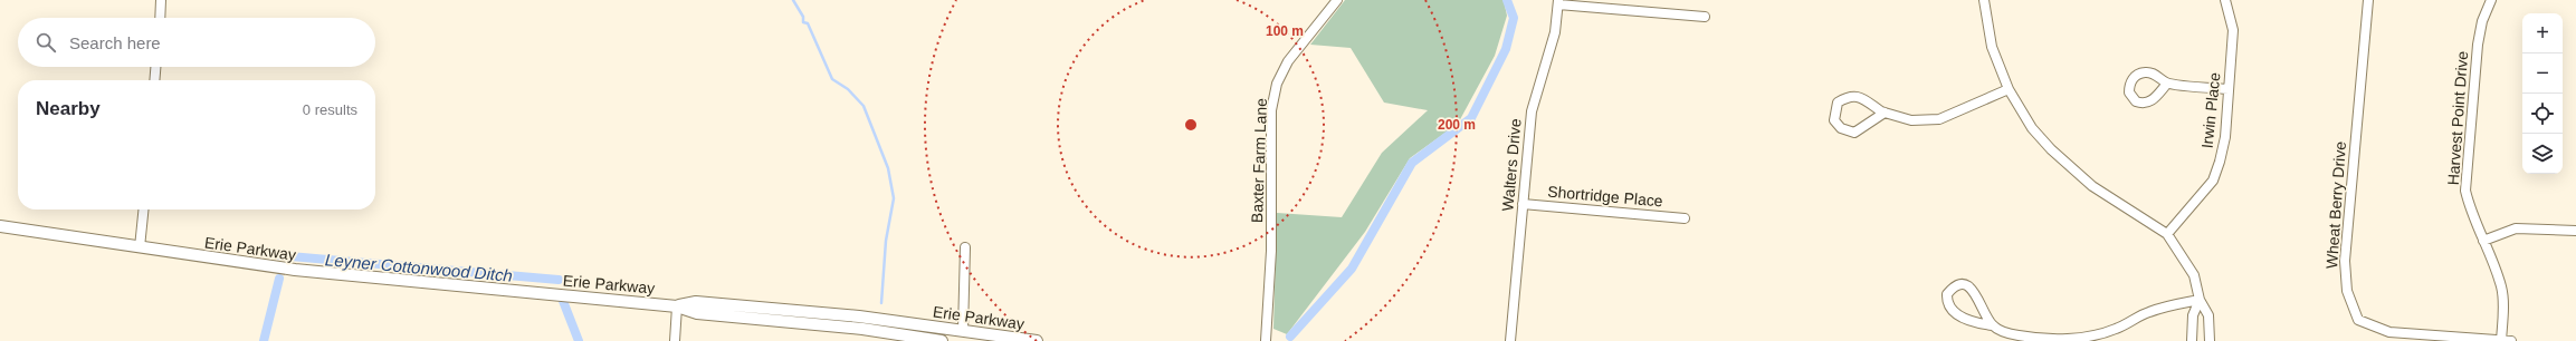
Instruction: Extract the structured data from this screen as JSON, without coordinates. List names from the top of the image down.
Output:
{
  "streets": {
    "main road": ["Erie Parkway"],
    "street": [
      "Irwin Place",
      "Harvest Point Drive",
      "Baxter Farm Lane",
      "Walters Drive",
      "Shortridge Place",
      "Wheat Berry Drive"
    ]
  },
  "crossings": [
    ["Harvest Point Drive", "Wheat Berry Drive"],
    ["Walters Drive", "Shortridge Place"]
  ],
  "water": ["Leyner Cottonwood Ditch"],
  "page": {
    "map_buttons": ["+", "−"],
    "search": "Search here",
    "heading": ["Nearby", "0 results"]
  },
  "rings": ["100 m", "200 m"]
}
